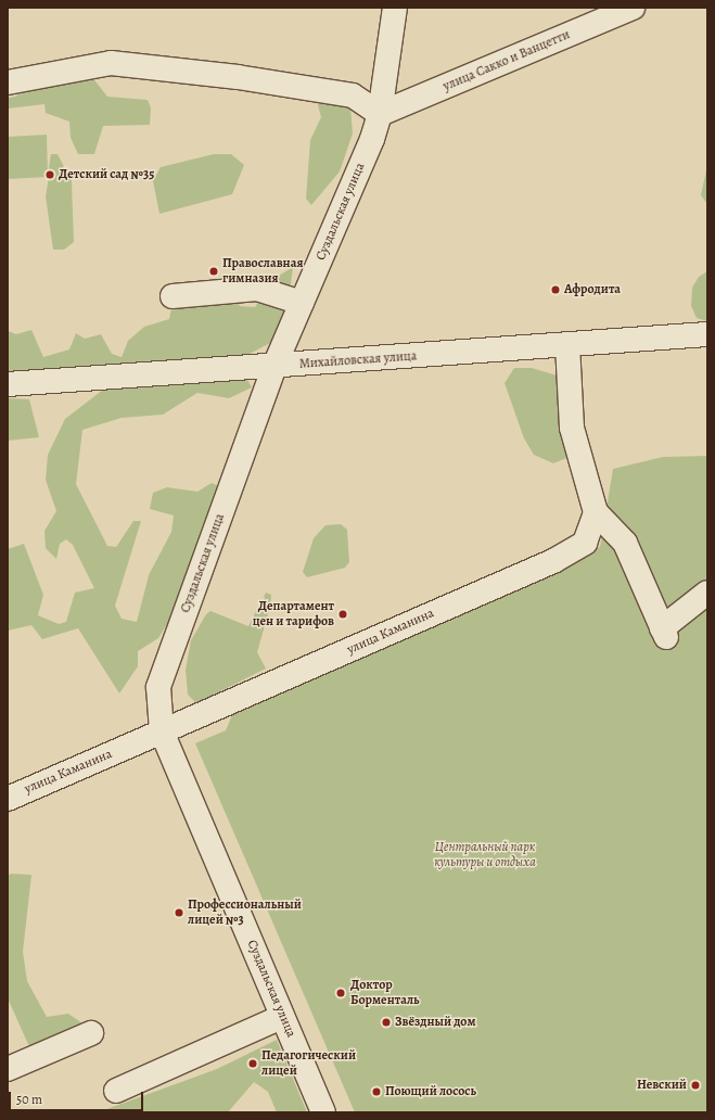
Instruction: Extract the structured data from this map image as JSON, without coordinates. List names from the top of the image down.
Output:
{
  "streets": {
    "street": [
      "улица Сакко и Ванцетти",
      "Суздальская улица",
      "Михайловская улица",
      "улица Каманина"
    ]
  },
  "crossings": [
    ["улица Сакко и Ванцетти", "Суздальская улица"],
    ["Суздальская улица", "Михайловская улица"],
    ["Суздальская улица", "улица Каманина"]
  ],
  "parks": ["Центральный парк культуры и отдыха"],
  "places": [
    "Детский сад №35",
    "Православная гимназия",
    "Афродита",
    "Департамент цен и тарифов",
    "Профессиональный лицей №3",
    "Доктор Борменталь",
    "Звёздный дом",
    "Педагогический лицей",
    "Невский",
    "Поющий лосось"
  ],
  "scale_bar": "50 m"
}
